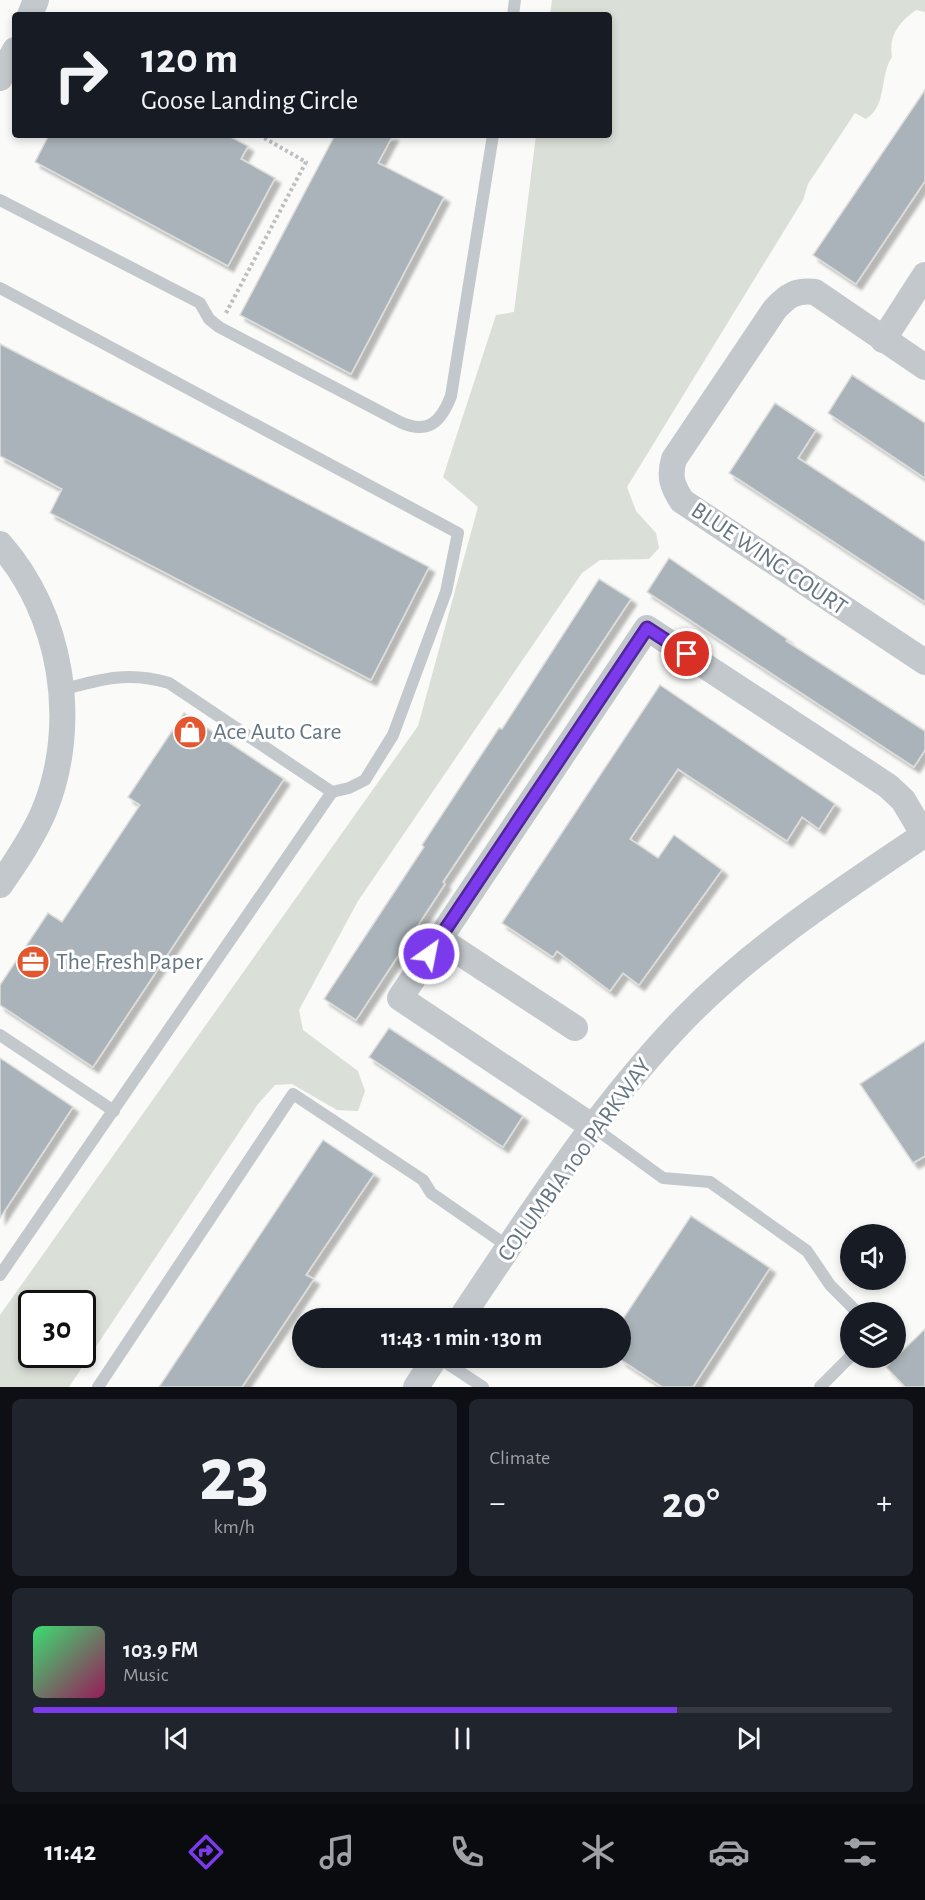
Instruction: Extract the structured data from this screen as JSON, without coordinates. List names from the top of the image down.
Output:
{
  "streets": {
    "street": ["BLUE WING COURT", "COLUMBIA 100 PARKWAY"]
  },
  "places": {
    "shop": ["Ace Auto Care"],
    "office": ["The Fresh Paper"]
  },
  "page": {
    "turn": ["120 m", "Goose Landing Circle"],
    "limit": "30",
    "trip": "11:43 · 1 min · 130 m",
    "tile": [
      ["23", "km/h"],
      "Climate"
    ],
    "heat": ["−", "20°", "+"],
    "song": ["103.9 FM", "Music"],
    "tabs": "11:42"
  }
}
